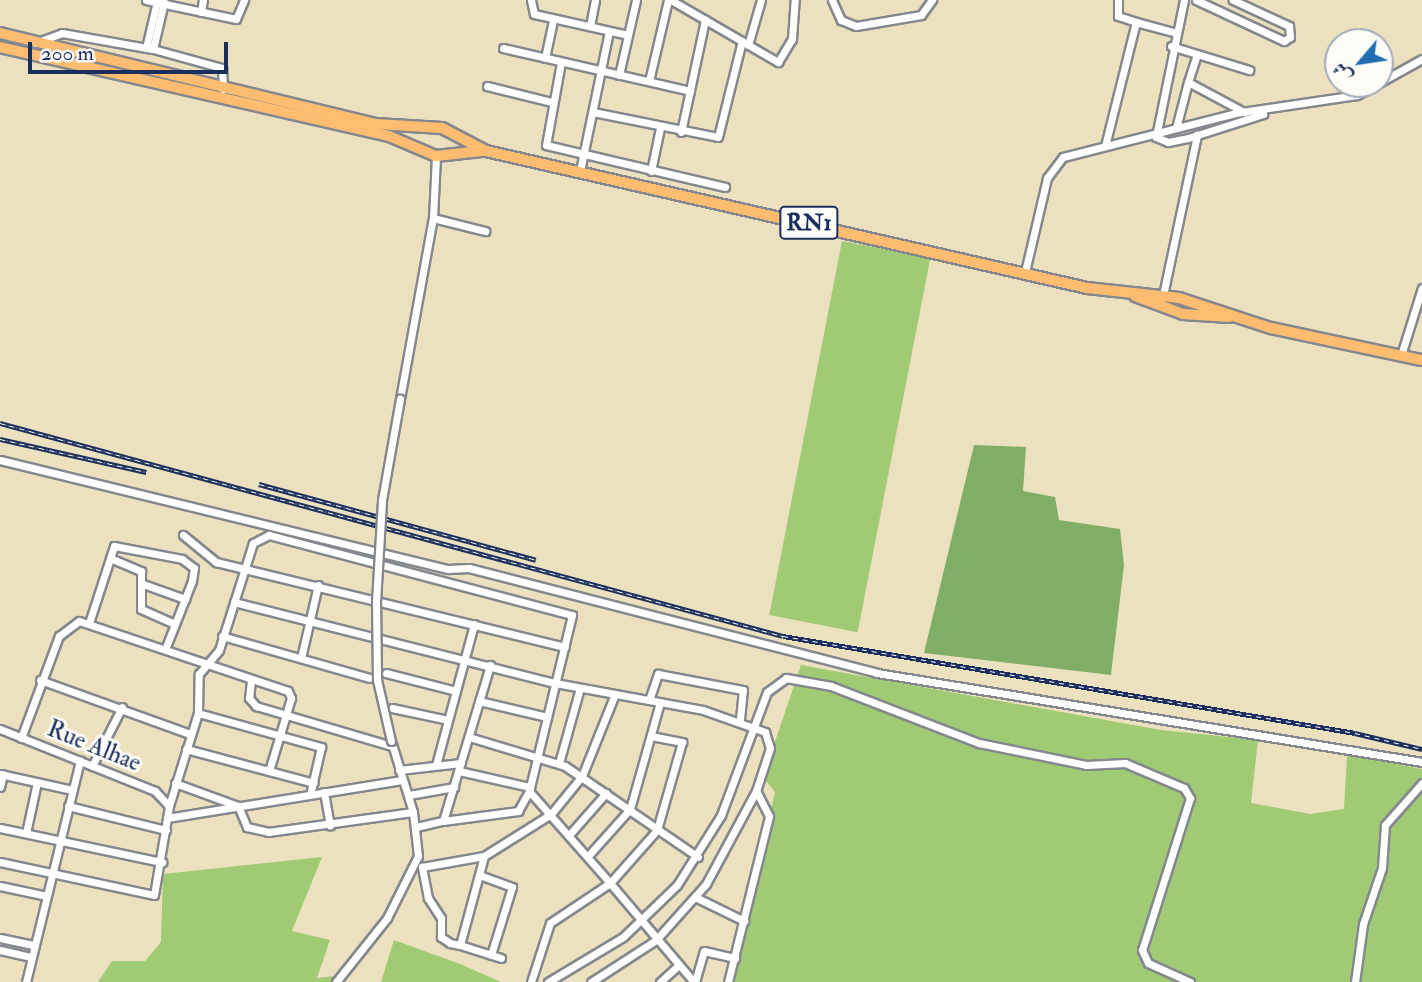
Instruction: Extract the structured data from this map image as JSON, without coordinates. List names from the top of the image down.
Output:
{
  "streets": {
    "main road": ["RN1"],
    "street": ["Rue Alhae"]
  },
  "scale_bar": "200 m",
  "north": "bottom left"
}
